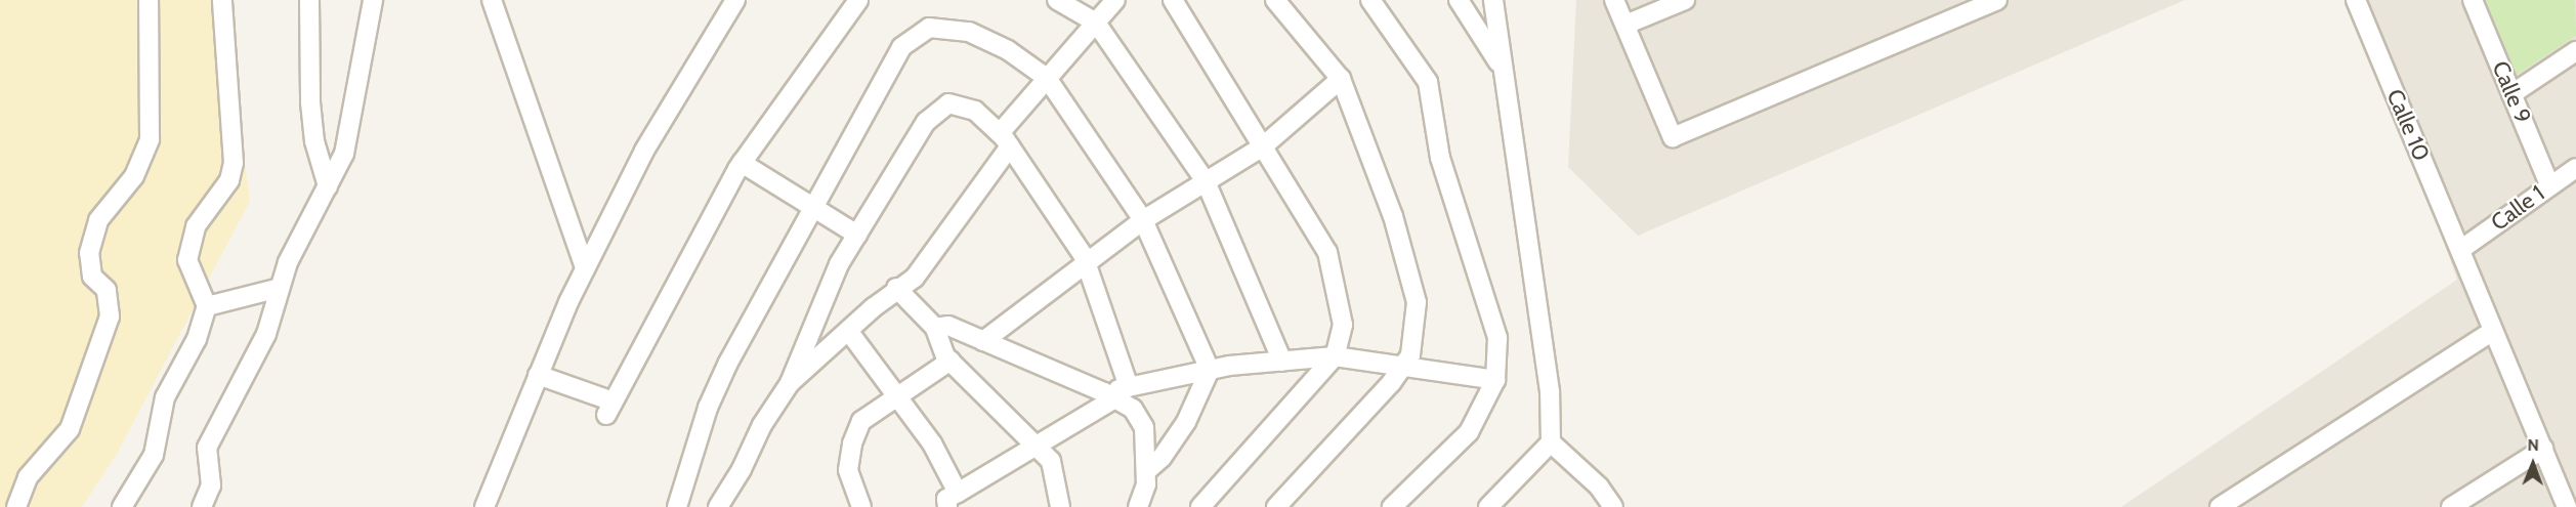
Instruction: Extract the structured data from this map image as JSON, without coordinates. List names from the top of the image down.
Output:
{
  "streets": {
    "street": ["Calle 9", "Calle 10", "Calle 1"]
  },
  "crossings": [
    ["Calle 9", "Calle 1"],
    ["Calle 10", "Calle 1"]
  ],
  "north": "top"
}
